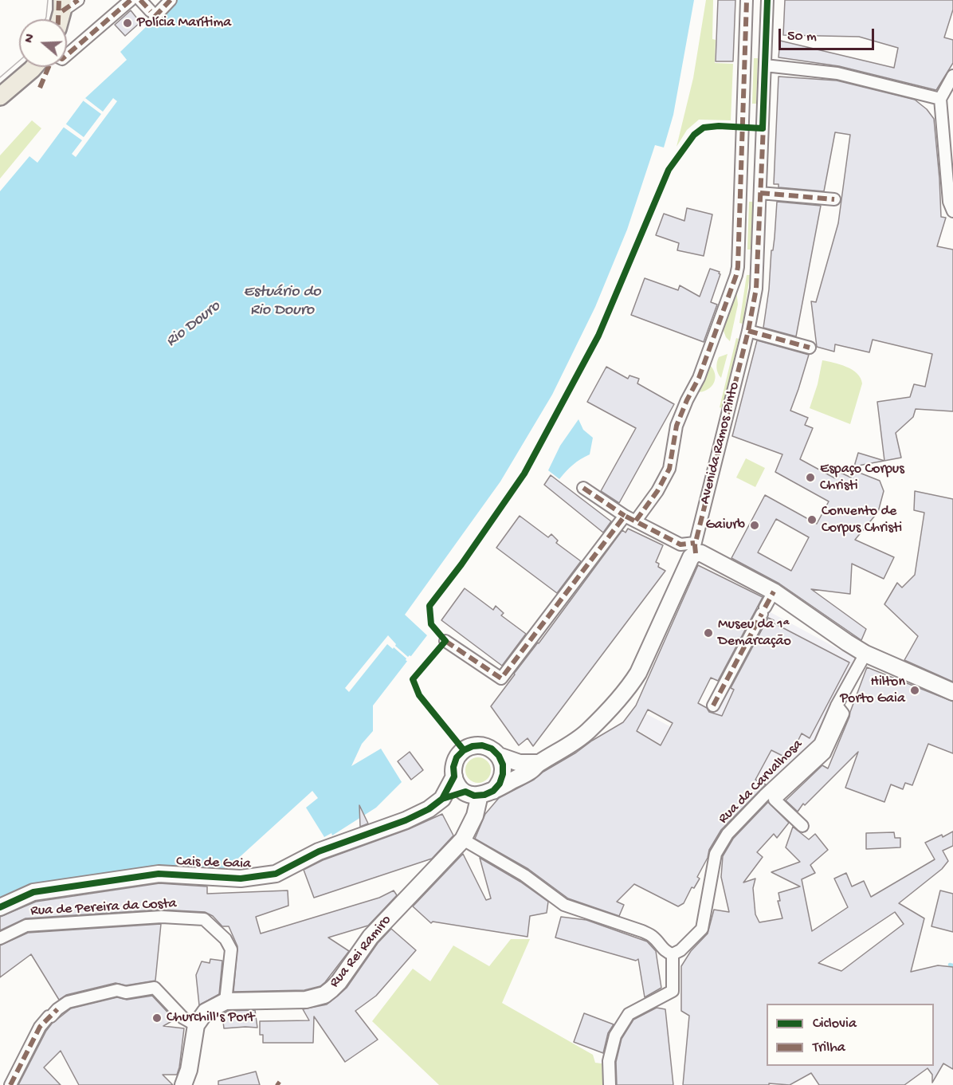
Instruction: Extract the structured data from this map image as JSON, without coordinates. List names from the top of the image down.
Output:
{
  "streets": {
    "street": [
      "Avenida Ramos Pinto",
      "Rua da Carvalhosa",
      "Cais de Gaia",
      "Rua de Pereira da Costa",
      "Rua Rei Ramiro"
    ]
  },
  "crossings": [
    ["Avenida Ramos Pinto", "Cais de Gaia"],
    ["Avenida Ramos Pinto", "Rua Rei Ramiro"],
    ["Cais de Gaia", "Rua Rei Ramiro"],
    ["Rua de Pereira da Costa", "Rua Rei Ramiro"]
  ],
  "water": ["Estuário do Rio Douro", "Rio Douro"],
  "places": [
    "Polícia Marítima",
    "Espaço Corpus Christi",
    "Convento de Corpus Christi",
    "Gaiurb",
    "Museu da 1ª Demarcação",
    "Hilton Porto Gaia",
    "Churchill's Port"
  ],
  "legend": ["Ciclovia", "Trilha"],
  "scale_bar": "50 m",
  "north": "left"
}
